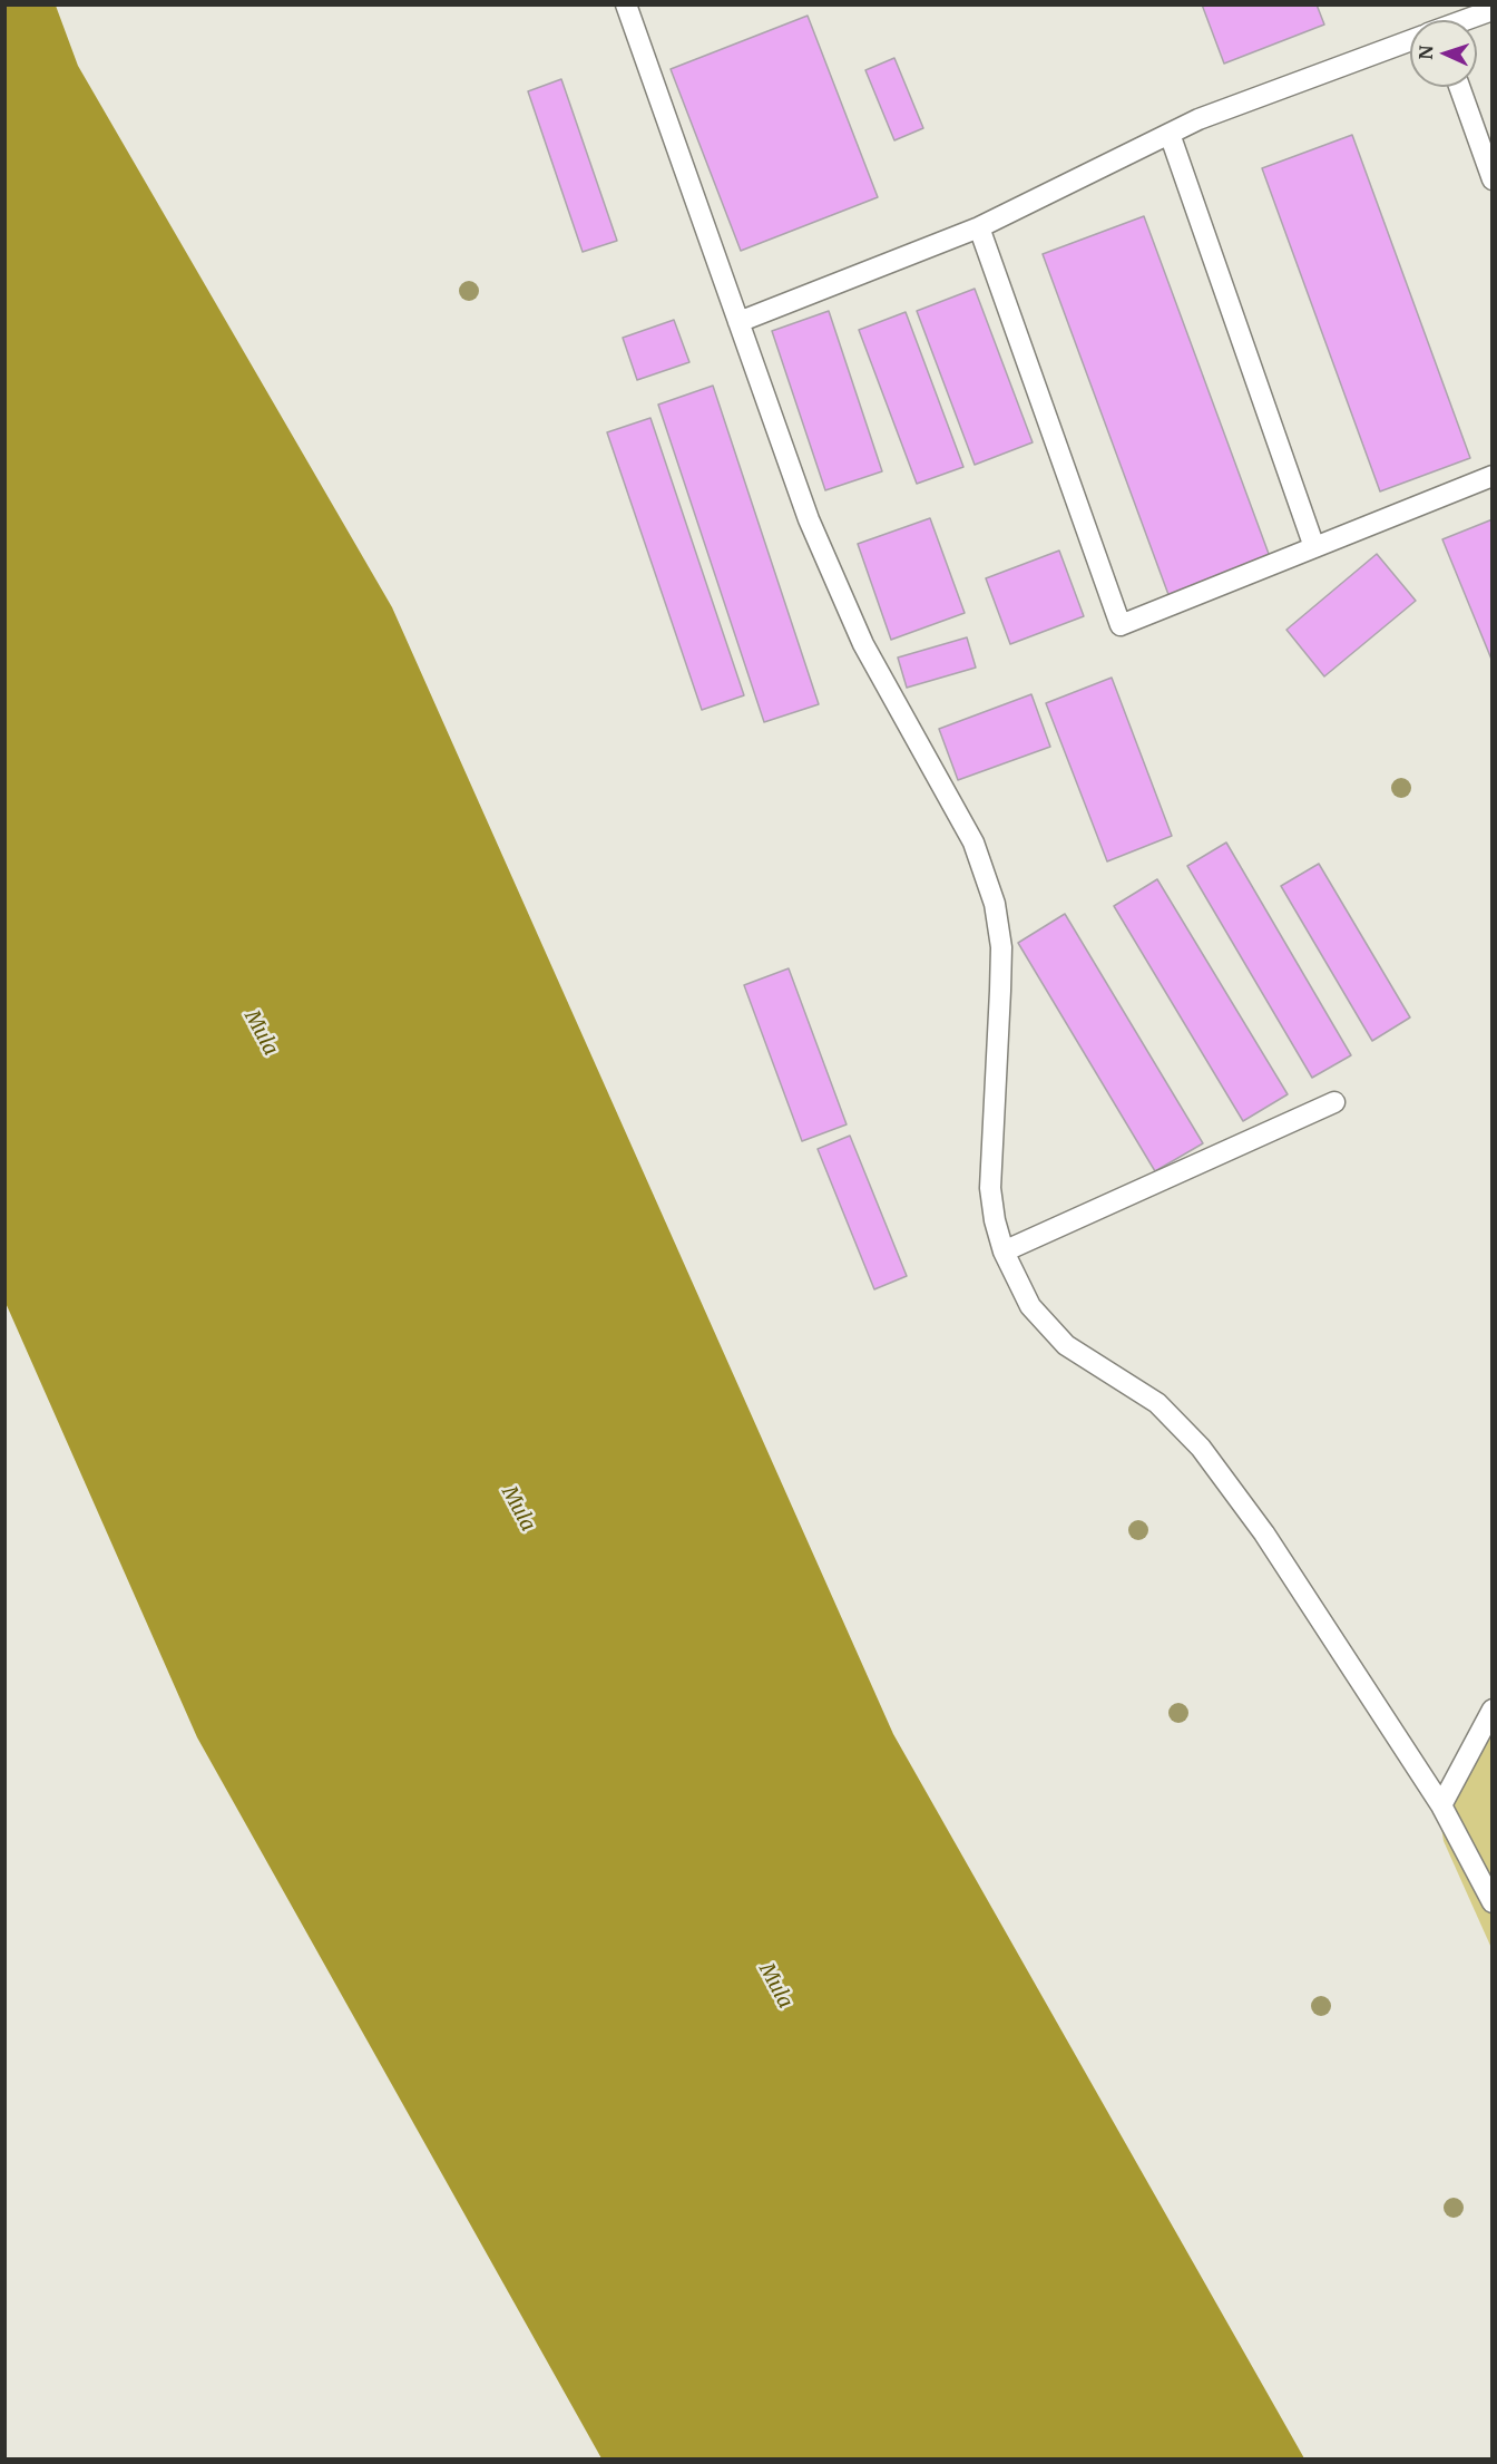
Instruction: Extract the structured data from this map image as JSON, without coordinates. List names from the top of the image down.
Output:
{
  "water": ["Mula"],
  "north": "left"
}
